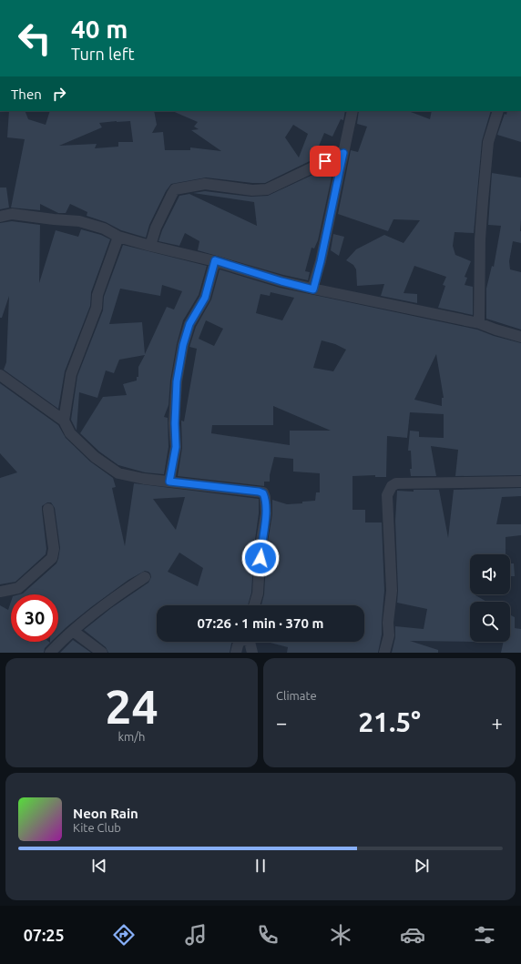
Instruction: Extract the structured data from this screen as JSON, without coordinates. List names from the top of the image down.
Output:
{
  "page": {
    "turn": ["40 m", "Turn left"],
    "then": "Then",
    "limit": "30",
    "trip": "07:26 · 1 min · 370 m",
    "tile": [
      ["24", "km/h"],
      "Climate"
    ],
    "heat": ["−", "21.5°", "+"],
    "song": ["Neon Rain", "Kite Club"],
    "tabs": "07:25"
  }
}
